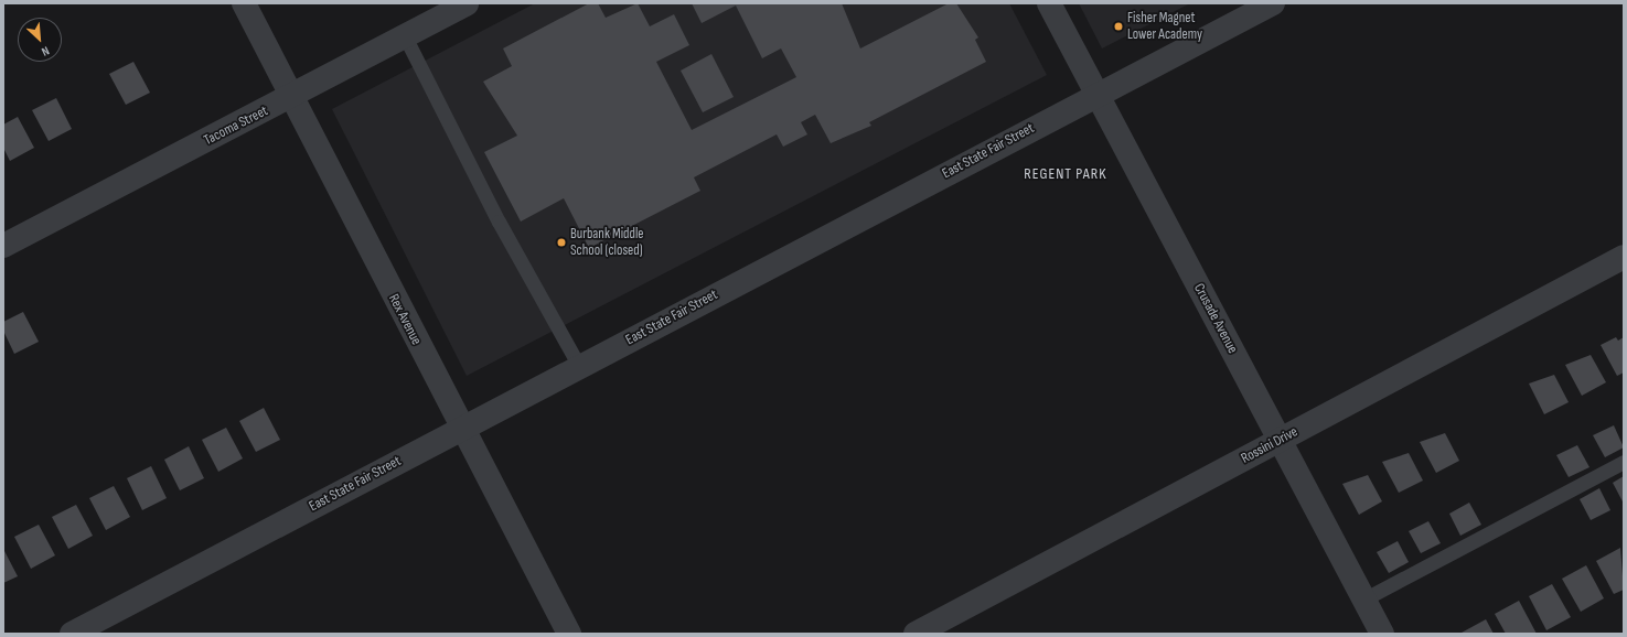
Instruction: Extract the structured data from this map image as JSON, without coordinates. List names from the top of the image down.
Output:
{
  "streets": {
    "street": [
      "Tacoma Street",
      "East State Fair Street",
      "Crusade Avenue",
      "Rex Avenue",
      "Rossini Drive"
    ]
  },
  "crossings": [
    ["Tacoma Street", "Rex Avenue"],
    ["East State Fair Street", "Crusade Avenue"],
    ["East State Fair Street", "Rex Avenue"],
    ["Crusade Avenue", "Rossini Drive"]
  ],
  "districts": ["REGENT PARK"],
  "places": ["Fisher Magnet Lower Academy", "Burbank Middle School (closed)"],
  "north": "bottom right"
}
